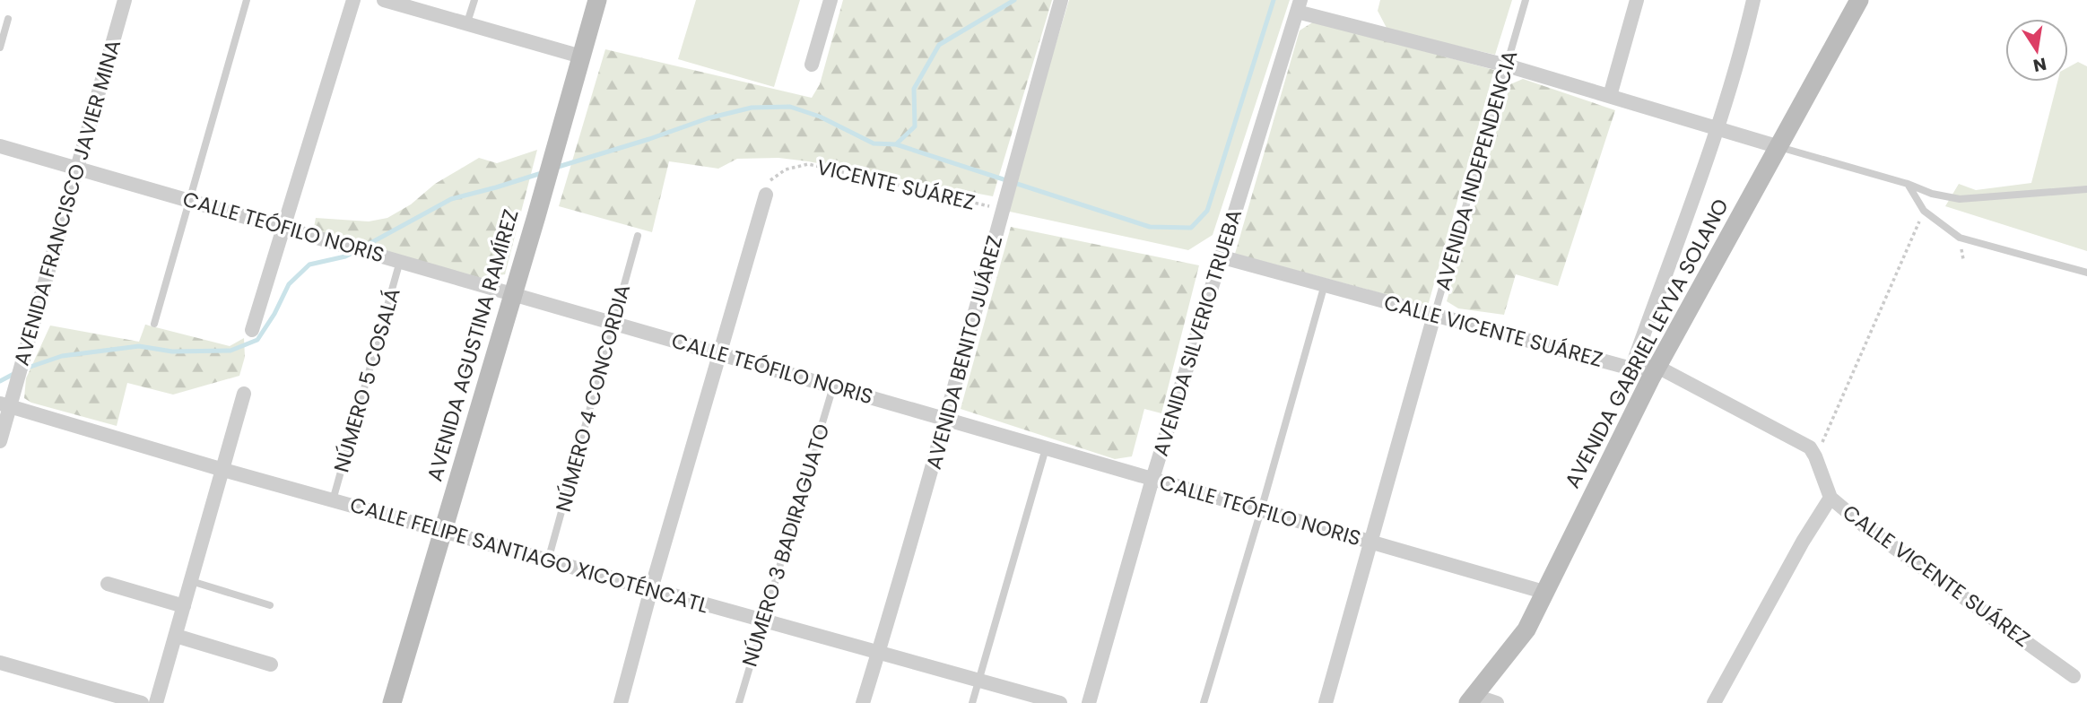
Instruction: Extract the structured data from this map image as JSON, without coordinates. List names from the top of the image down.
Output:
{
  "streets": {
    "street": [
      "AVENIDA INDEPENDENCIA",
      "AVENIDA FRANCISCO JAVIER MINA",
      "CALLE TEÓFILO NORIS",
      "CALLE VICENTE SUÁREZ",
      "AVENIDA SILVERIO TRUEBA",
      "AVENIDA GABRIEL LEYVA SOLANO",
      "AVENIDA AGUSTINA RAMÍREZ",
      "AVENIDA BENITO JUÁREZ",
      "CALLE FELIPE SANTIAGO XICOTÉNCATL"
    ],
    "lane": ["NÚMERO 5 COSALÁ", "NÚMERO 4 CONCORDIA", "NÚMERO 3 BADIRAGUATO"],
    "path": ["VICENTE SUÁREZ"]
  },
  "crossings": [
    ["AVENIDA INDEPENDENCIA", "CALLE TEÓFILO NORIS"],
    ["AVENIDA INDEPENDENCIA", "CALLE VICENTE SUÁREZ"],
    ["VICENTE SUÁREZ", "AVENIDA BENITO JUÁREZ"],
    ["AVENIDA FRANCISCO JAVIER MINA", "CALLE TEÓFILO NORIS"],
    ["AVENIDA FRANCISCO JAVIER MINA", "CALLE FELIPE SANTIAGO XICOTÉNCATL"],
    ["CALLE TEÓFILO NORIS", "AVENIDA SILVERIO TRUEBA"],
    ["CALLE TEÓFILO NORIS", "AVENIDA GABRIEL LEYVA SOLANO"],
    ["CALLE TEÓFILO NORIS", "AVENIDA AGUSTINA RAMÍREZ"],
    ["CALLE TEÓFILO NORIS", "AVENIDA BENITO JUÁREZ"],
    ["CALLE TEÓFILO NORIS", "NÚMERO 5 COSALÁ"],
    ["CALLE TEÓFILO NORIS", "NÚMERO 4 CONCORDIA"],
    ["CALLE TEÓFILO NORIS", "NÚMERO 3 BADIRAGUATO"],
    ["CALLE VICENTE SUÁREZ", "AVENIDA SILVERIO TRUEBA"],
    ["CALLE VICENTE SUÁREZ", "AVENIDA GABRIEL LEYVA SOLANO"],
    ["AVENIDA AGUSTINA RAMÍREZ", "CALLE FELIPE SANTIAGO XICOTÉNCATL"],
    ["AVENIDA BENITO JUÁREZ", "CALLE FELIPE SANTIAGO XICOTÉNCATL"],
    ["NÚMERO 5 COSALÁ", "CALLE FELIPE SANTIAGO XICOTÉNCATL"],
    ["NÚMERO 4 CONCORDIA", "CALLE FELIPE SANTIAGO XICOTÉNCATL"],
    ["NÚMERO 3 BADIRAGUATO", "CALLE FELIPE SANTIAGO XICOTÉNCATL"]
  ],
  "north": "bottom"
}
